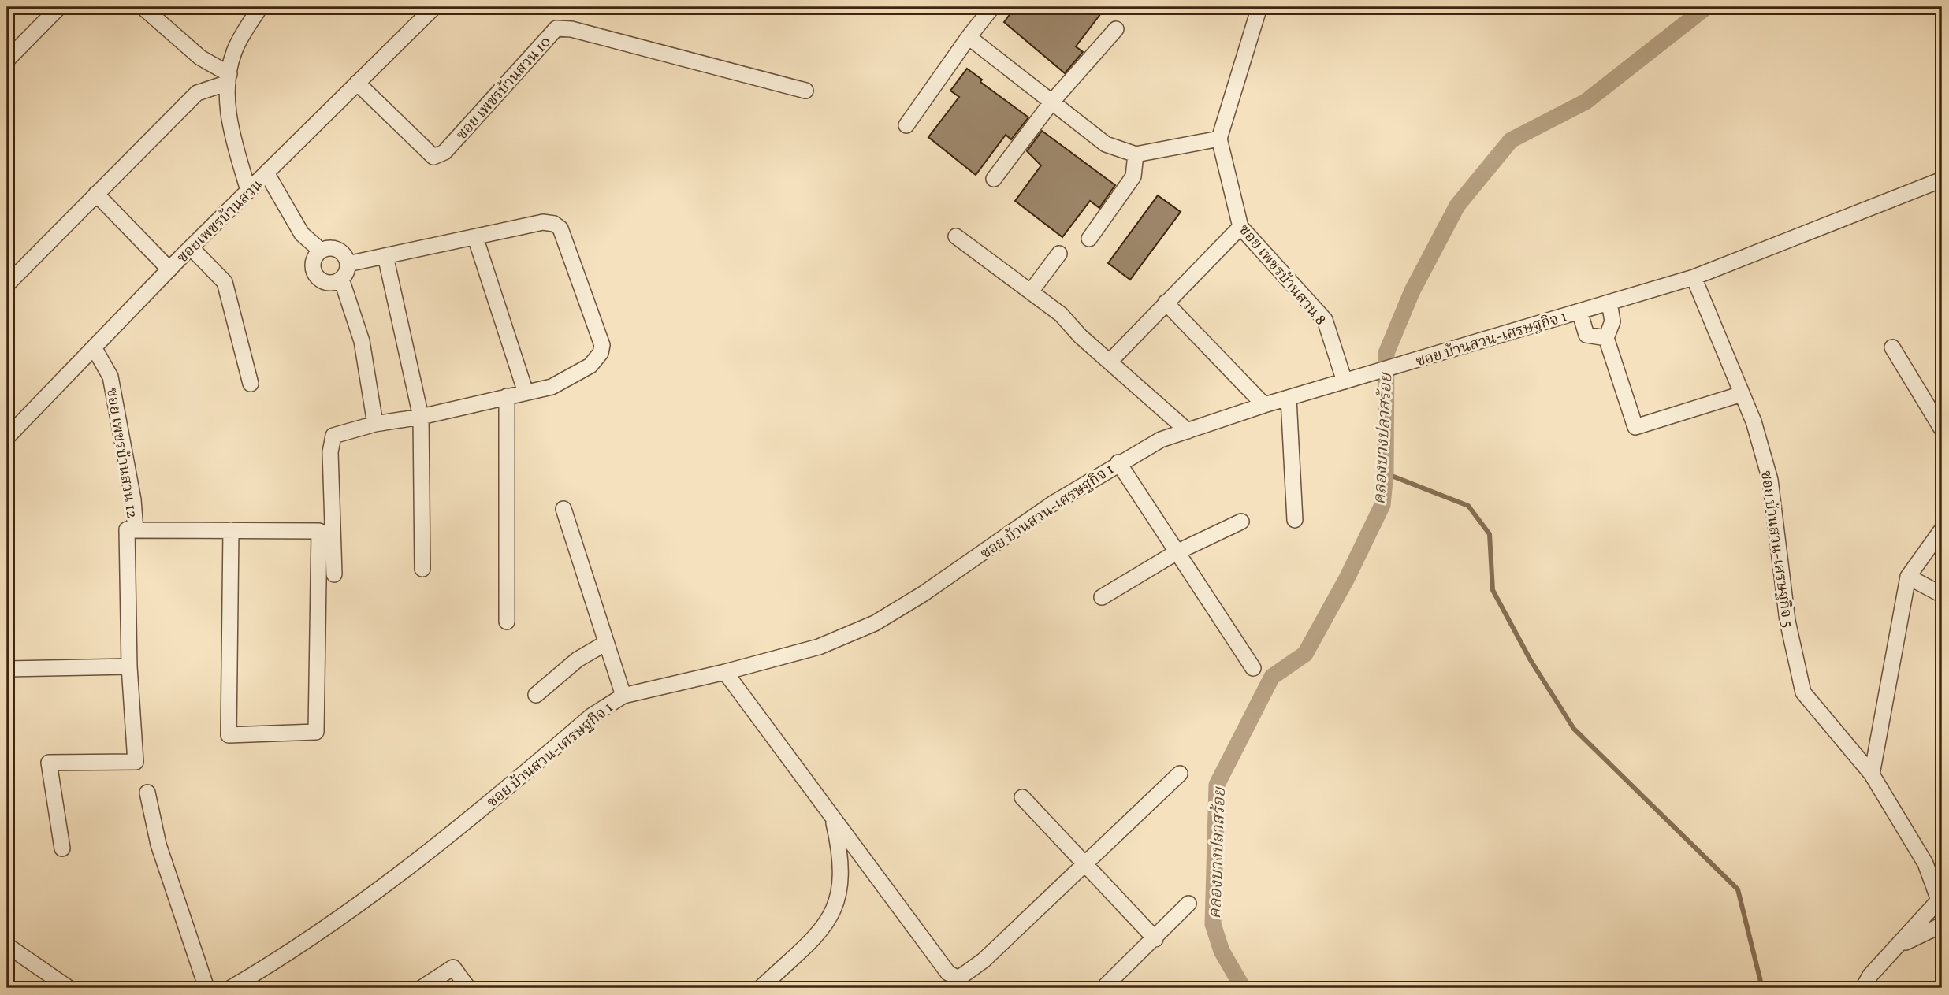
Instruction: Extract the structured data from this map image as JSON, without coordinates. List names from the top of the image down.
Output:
{
  "streets": {
    "street": [
      "ซอย เพชรบ้านสวน 10",
      "ซอยเพชรบ้านสวน",
      "ซอย เพชรบ้านสวน 8",
      "ซอย บ้านสวน-เศรษฐกิจ 1",
      "ซอย เพชรบ้านสวน 12",
      "ซอย บ้านสวน-เศรษฐกิจ 5"
    ]
  },
  "crossings": [
    ["ซอย เพชรบ้านสวน 10", "ซอยเพชรบ้านสวน"],
    ["ซอยเพชรบ้านสวน", "ซอย เพชรบ้านสวน 12"],
    ["ซอย เพชรบ้านสวน 8", "ซอย บ้านสวน-เศรษฐกิจ 1"],
    ["ซอย บ้านสวน-เศรษฐกิจ 1", "ซอย บ้านสวน-เศรษฐกิจ 5"]
  ],
  "water": ["คลองบางปลาสร้อย"]
}
